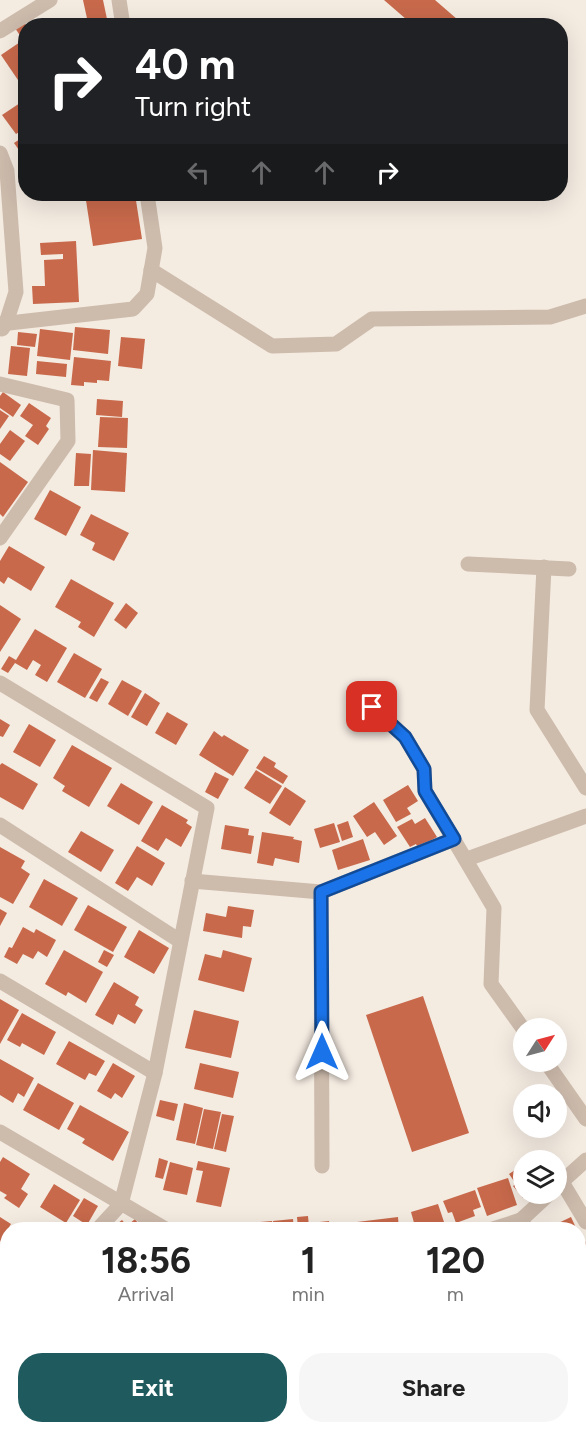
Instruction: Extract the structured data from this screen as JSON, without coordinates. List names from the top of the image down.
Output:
{
  "north": "top right",
  "page": {
    "turn": ["40 m", "Turn right"],
    "eta": [
      "18:56",
      "Arrival",
      "1",
      "min",
      "120",
      "m"
    ],
    "buttons": ["Exit", "Share"]
  }
}
